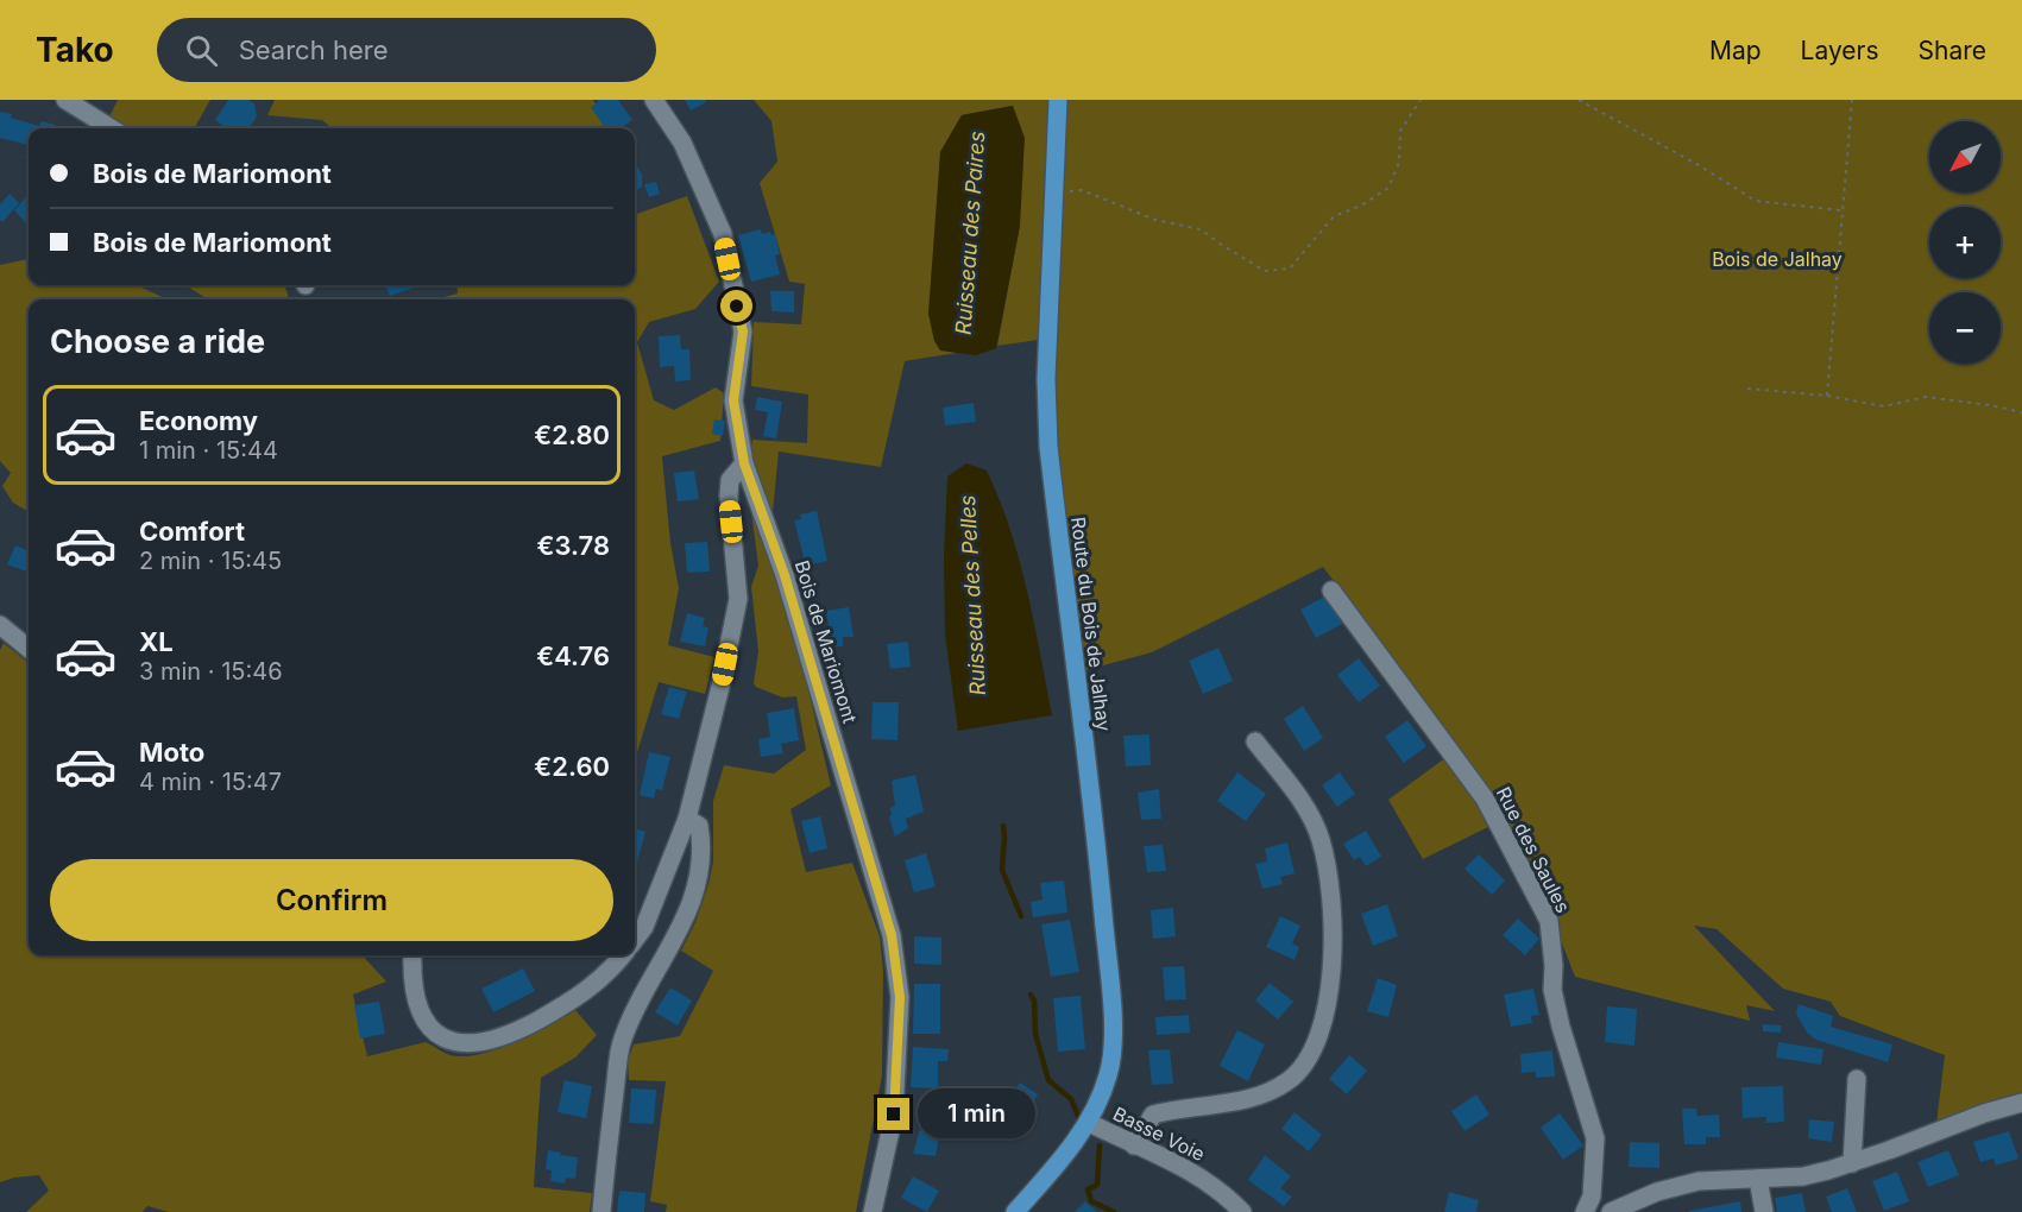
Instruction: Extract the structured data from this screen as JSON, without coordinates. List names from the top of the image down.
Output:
{
  "streets": {
    "main road": ["Route du Bois de Jalhay"],
    "street": ["Bois de Mariomont", "Rue des Saules", "Basse Voie"]
  },
  "crossings": [
    ["Route du Bois de Jalhay", "Basse Voie"]
  ],
  "water": ["Ruisseau des Paires", "Ruisseau des Pelles"],
  "parks": ["Bois de Jalhay"],
  "north": "bottom left",
  "page": {
    "header": "Tako",
    "search": "Search here",
    "nav": ["Map", "Layers", "Share"],
    "map_buttons": ["+", "−"],
    "banner": ["Bois de Mariomont", "Bois de Mariomont"],
    "heading": "Choose a ride",
    "list": [
      {
        "name": "Economy",
        "note": "1 min · 15:44",
        "value": "€2.80"
      },
      {
        "name": "Comfort",
        "note": "2 min · 15:45",
        "value": "€3.78"
      },
      {
        "name": "XL",
        "note": "3 min · 15:46",
        "value": "€4.76"
      },
      {
        "name": "Moto",
        "note": "4 min · 15:47",
        "value": "€2.60"
      }
    ],
    "buttons": "Confirm",
    "bubble": "1 min"
  }
}
